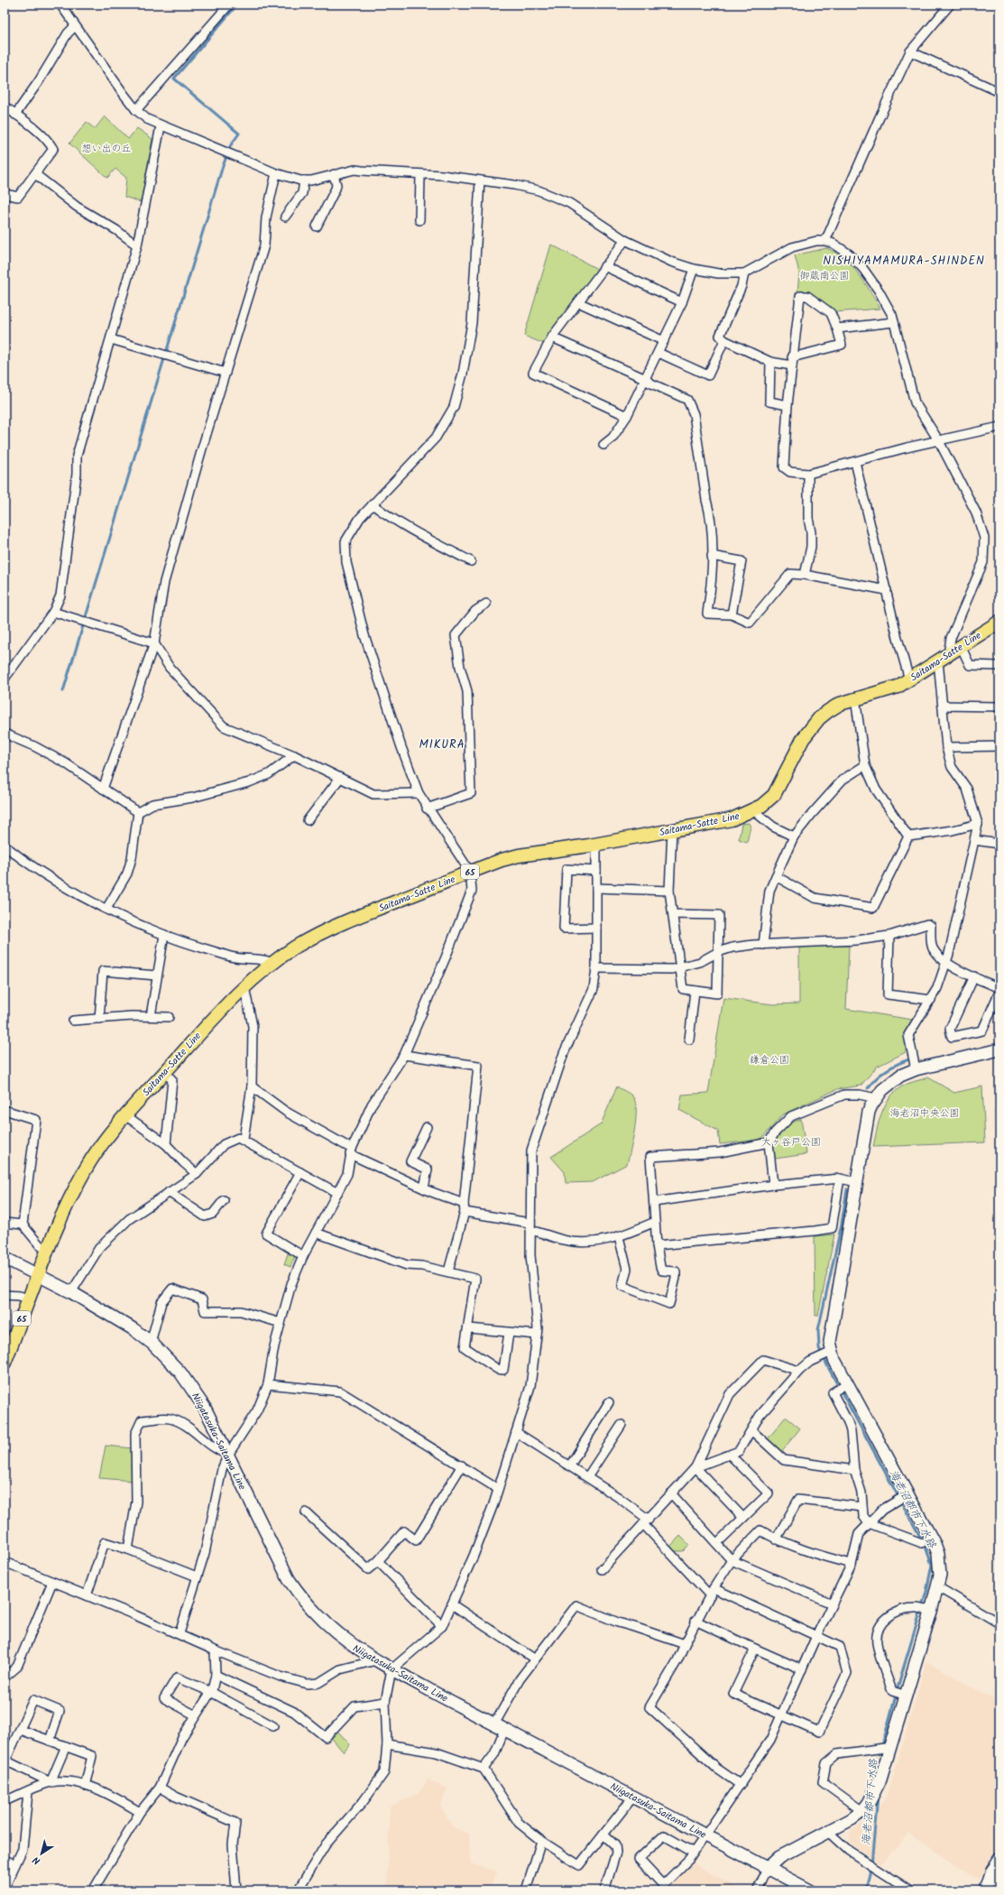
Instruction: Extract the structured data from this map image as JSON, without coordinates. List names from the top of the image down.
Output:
{
  "streets": {
    "main road": ["Saitama-Satte Line", "65", "Niigatasuka-Saitama Line"]
  },
  "crossings": [
    ["Saitama-Satte Line", "Niigatasuka-Saitama Line"]
  ],
  "districts": ["NISHIYAMAMURA-SHINDEN", "MIKURA"],
  "water": ["海老沼都市下水路"],
  "parks": [
    "想い出の丘",
    "御蔵南公園",
    "鎌倉公園",
    "海老沼中央公園",
    "大ヶ谷戸公園"
  ],
  "north": "bottom left"
}
